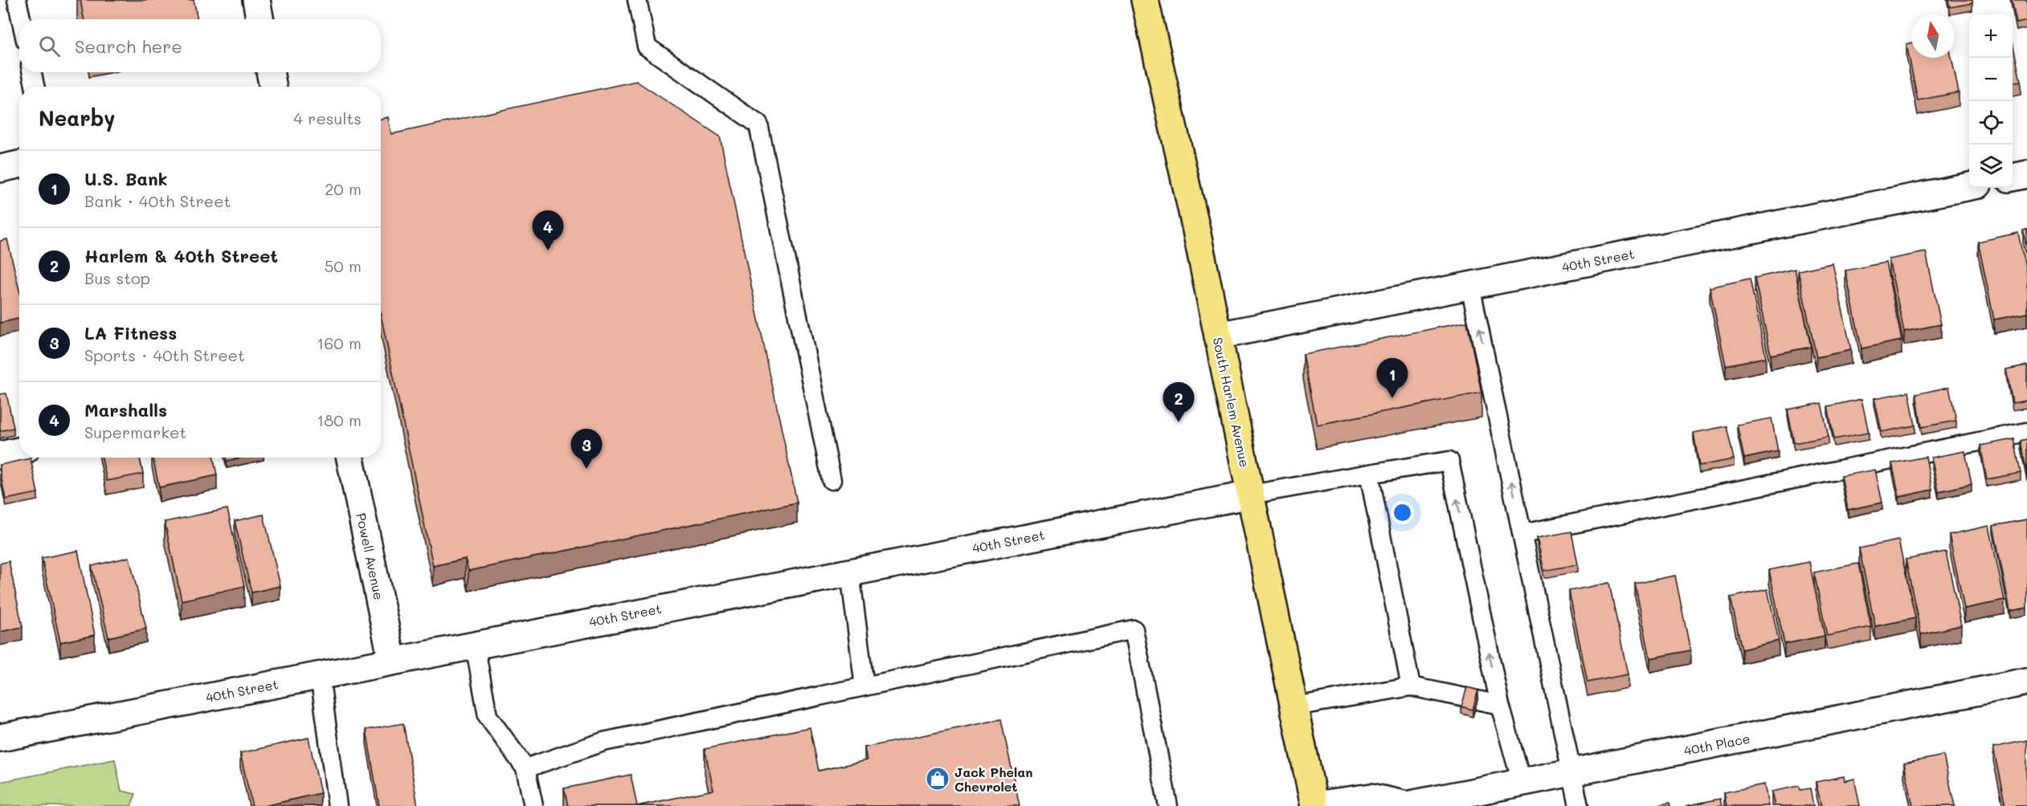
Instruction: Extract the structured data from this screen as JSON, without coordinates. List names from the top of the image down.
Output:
{
  "streets": {
    "main road": ["South Harlem Avenue"],
    "street": ["40th Street", "Powell Avenue", "40th Place"]
  },
  "crossings": [
    ["40th Street", "South Harlem Avenue"],
    ["40th Street", "Powell Avenue"],
    ["South Harlem Avenue", "40th Place"]
  ],
  "places": {
    "shop": ["Jack Phelan Chevrolet"]
  },
  "north": "top",
  "page": {
    "map_buttons": ["+", "−"],
    "search": "Search here",
    "heading": ["Nearby", "4 results"],
    "list": [
      {
        "mark": "1",
        "name": "U.S. Bank",
        "note": "Bank · 40th Street",
        "value": "20 m"
      },
      {
        "mark": "2",
        "name": "Harlem & 40th Street",
        "note": "Bus stop",
        "value": "50 m"
      },
      {
        "mark": "3",
        "name": "LA Fitness",
        "note": "Sports · 40th Street",
        "value": "160 m"
      },
      {
        "mark": "4",
        "name": "Marshalls",
        "note": "Supermarket",
        "value": "180 m"
      }
    ],
    "pins": [
      "4",
      "1",
      "2",
      "3"
    ]
  }
}
